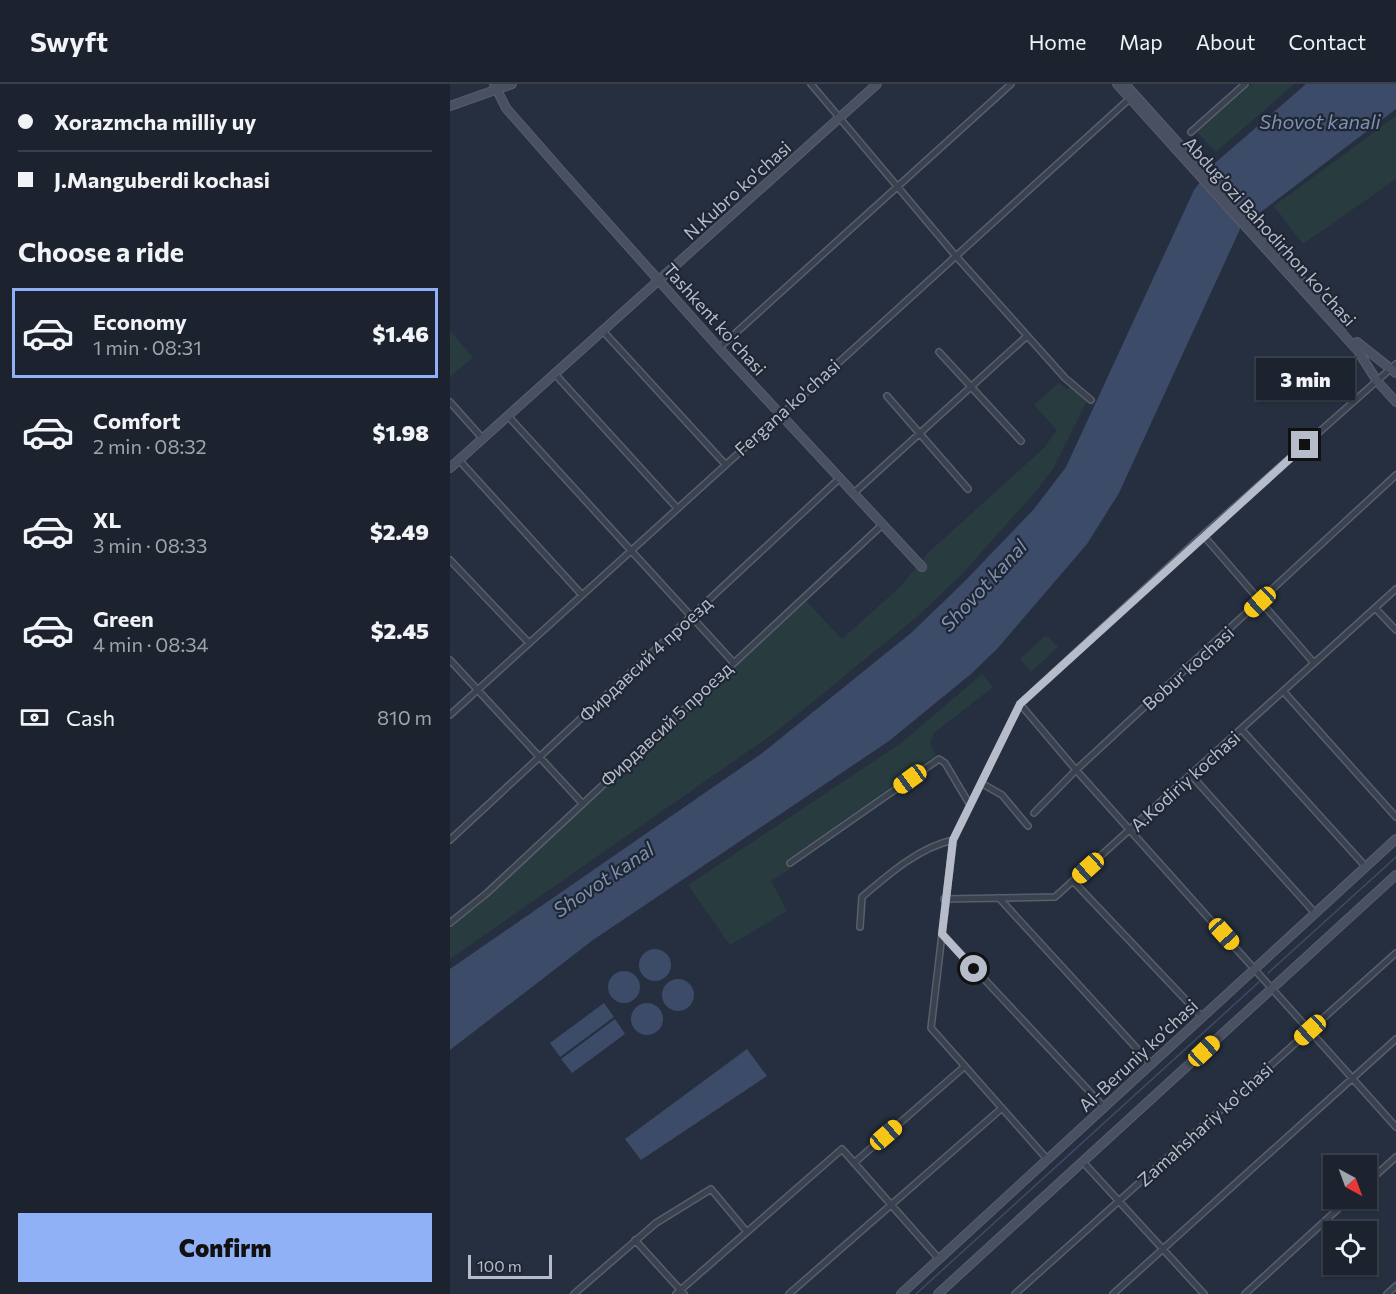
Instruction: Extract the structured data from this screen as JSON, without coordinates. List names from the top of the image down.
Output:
{
  "streets": {
    "main road": [
      "N.Kubro ko'chasi",
      "Abdug’ozi Bahodirhon ko’chasi",
      "Tashkent ko'chasi",
      "Al-Beruniy ko’chasi"
    ],
    "street": [
      "Fergana ko'chasi",
      "Фирдавсий 4 проезд",
      "Bobur kochasi",
      "Фирдавсий 5 проезд",
      "A.Kodiriy kochasi",
      "Zamahshariy ko'chasi"
    ]
  },
  "crossings": [
    ["N.Kubro ko'chasi", "Tashkent ko'chasi"],
    ["Tashkent ko'chasi", "Fergana ko'chasi"],
    ["Tashkent ko'chasi", "Фирдавсий 4 проезд"],
    ["Tashkent ko'chasi", "Фирдавсий 5 проезд"]
  ],
  "water": ["Shovot kanali", "Shovot kanal"],
  "scale_bar": "100 m",
  "north": "bottom right",
  "page": {
    "header": "Swyft",
    "nav": [
      "Home",
      "Map",
      "About",
      "Contact"
    ],
    "banner": ["Xorazmcha milliy uy", "J.Manguberdi kochasi"],
    "heading": "Choose a ride",
    "list": [
      {
        "name": "Economy",
        "note": "1 min · 08:31",
        "value": "$1.46"
      },
      {
        "name": "Comfort",
        "note": "2 min · 08:32",
        "value": "$1.98"
      },
      {
        "name": "XL",
        "note": "3 min · 08:33",
        "value": "$2.49"
      },
      {
        "name": "Green",
        "note": "4 min · 08:34",
        "value": "$2.45"
      }
    ],
    "bubble": "3 min",
    "pay": ["Cash", "810 m"],
    "buttons": "Confirm",
    "scale": "100 m"
  }
}
